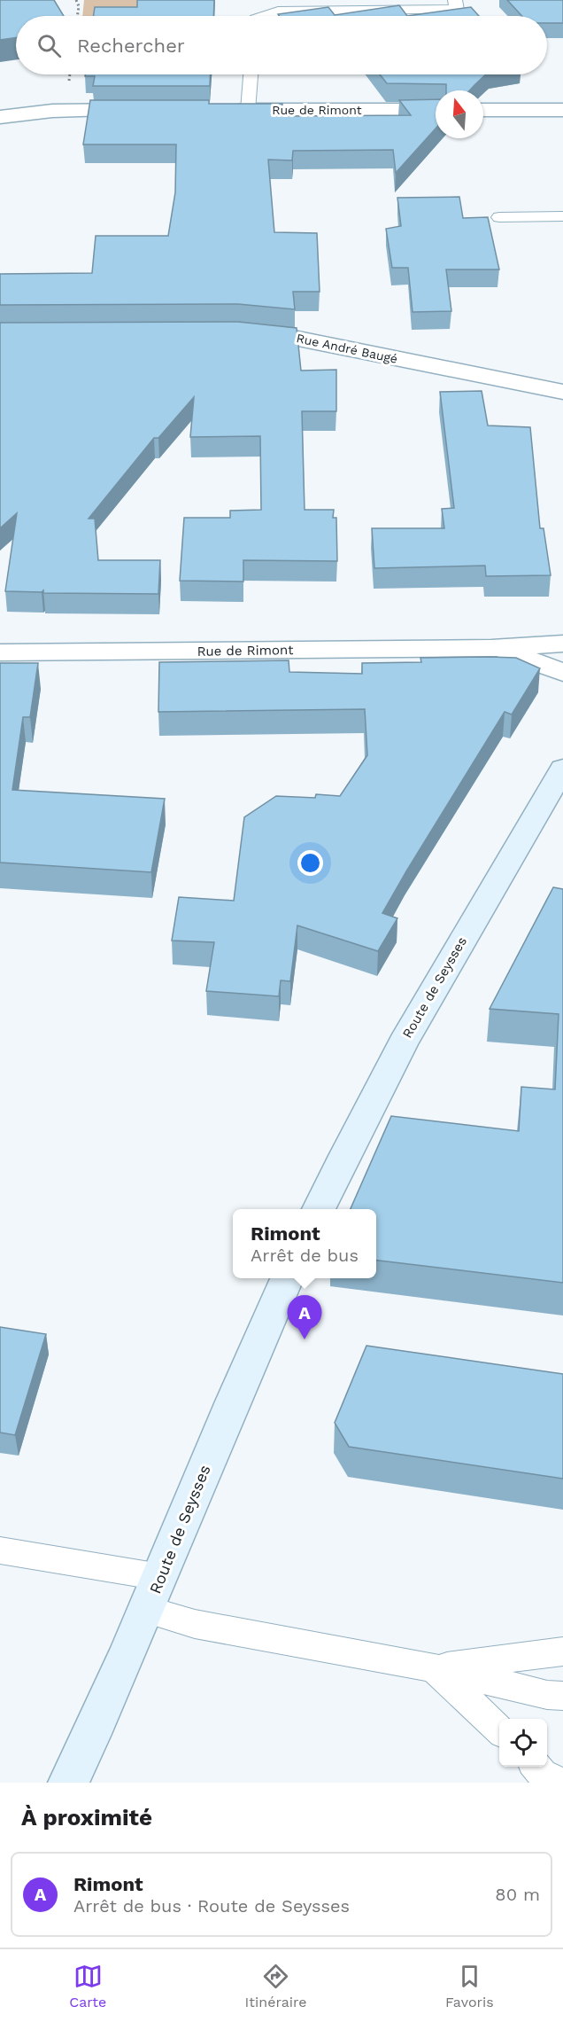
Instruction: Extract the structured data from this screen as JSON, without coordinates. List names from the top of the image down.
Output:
{
  "streets": {
    "main road": ["Route de Seysses"],
    "street": ["Rue de Rimont", "Rue André Baugé"]
  },
  "north": "top",
  "page": {
    "search": "Rechercher",
    "popup": ["Rimont", "Arrêt de bus"],
    "pins": "A",
    "heading": "À proximité",
    "list": [
      {
        "mark": "A",
        "name": "Rimont",
        "note": "Arrêt de bus · Route de Seysses",
        "value": "80 m"
      }
    ],
    "nav": ["Carte", "Itinéraire", "Favoris"]
  }
}
